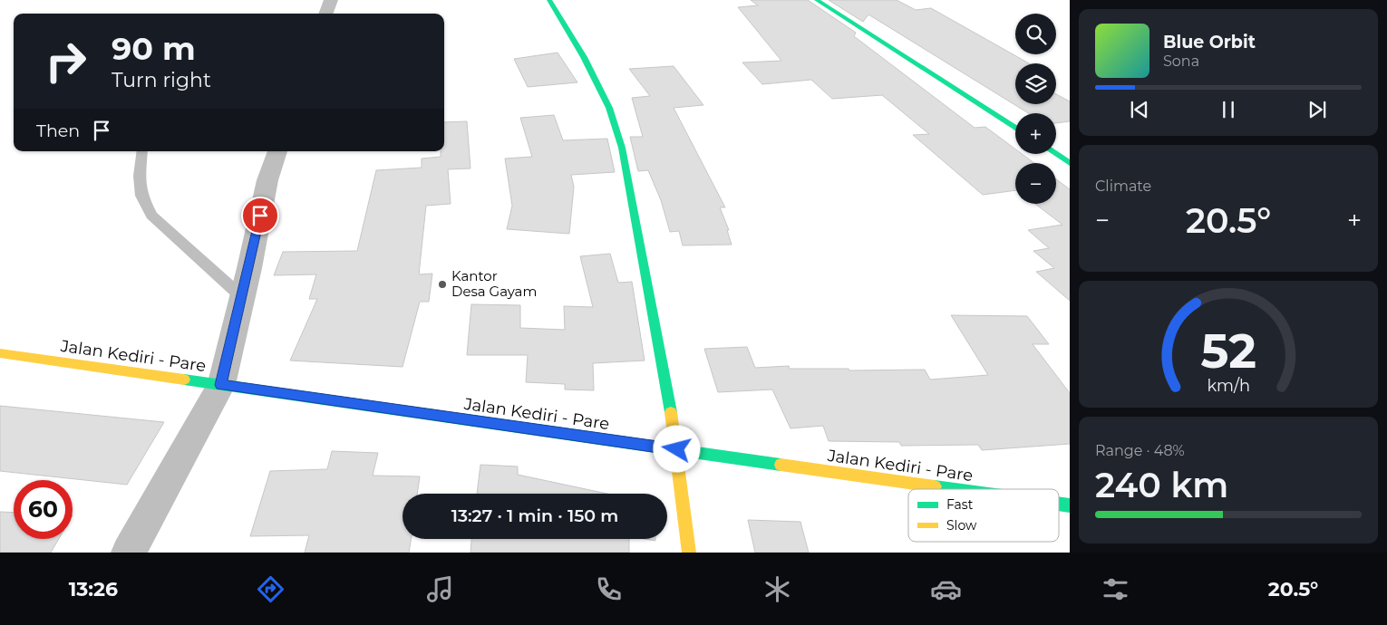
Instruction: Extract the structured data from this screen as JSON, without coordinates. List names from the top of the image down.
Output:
{
  "streets": {
    "street": ["Jalan Kediri - Pare"]
  },
  "places": ["Kantor Desa Gayam"],
  "legend": ["Fast", "Slow"],
  "page": {
    "map_buttons": ["+", "−"],
    "turn": ["90 m", "Turn right"],
    "song": ["Blue Orbit", "Sona"],
    "then": "Then",
    "tile": [
      "Climate",
      ["Range · 48%", "240 km"]
    ],
    "heat": ["−", "20.5°", "+"],
    "limit": "60",
    "trip": "13:27 · 1 min · 150 m",
    "tabs": ["13:26", "20.5°"],
    "gauge": ["52", "km/h"]
  }
}
